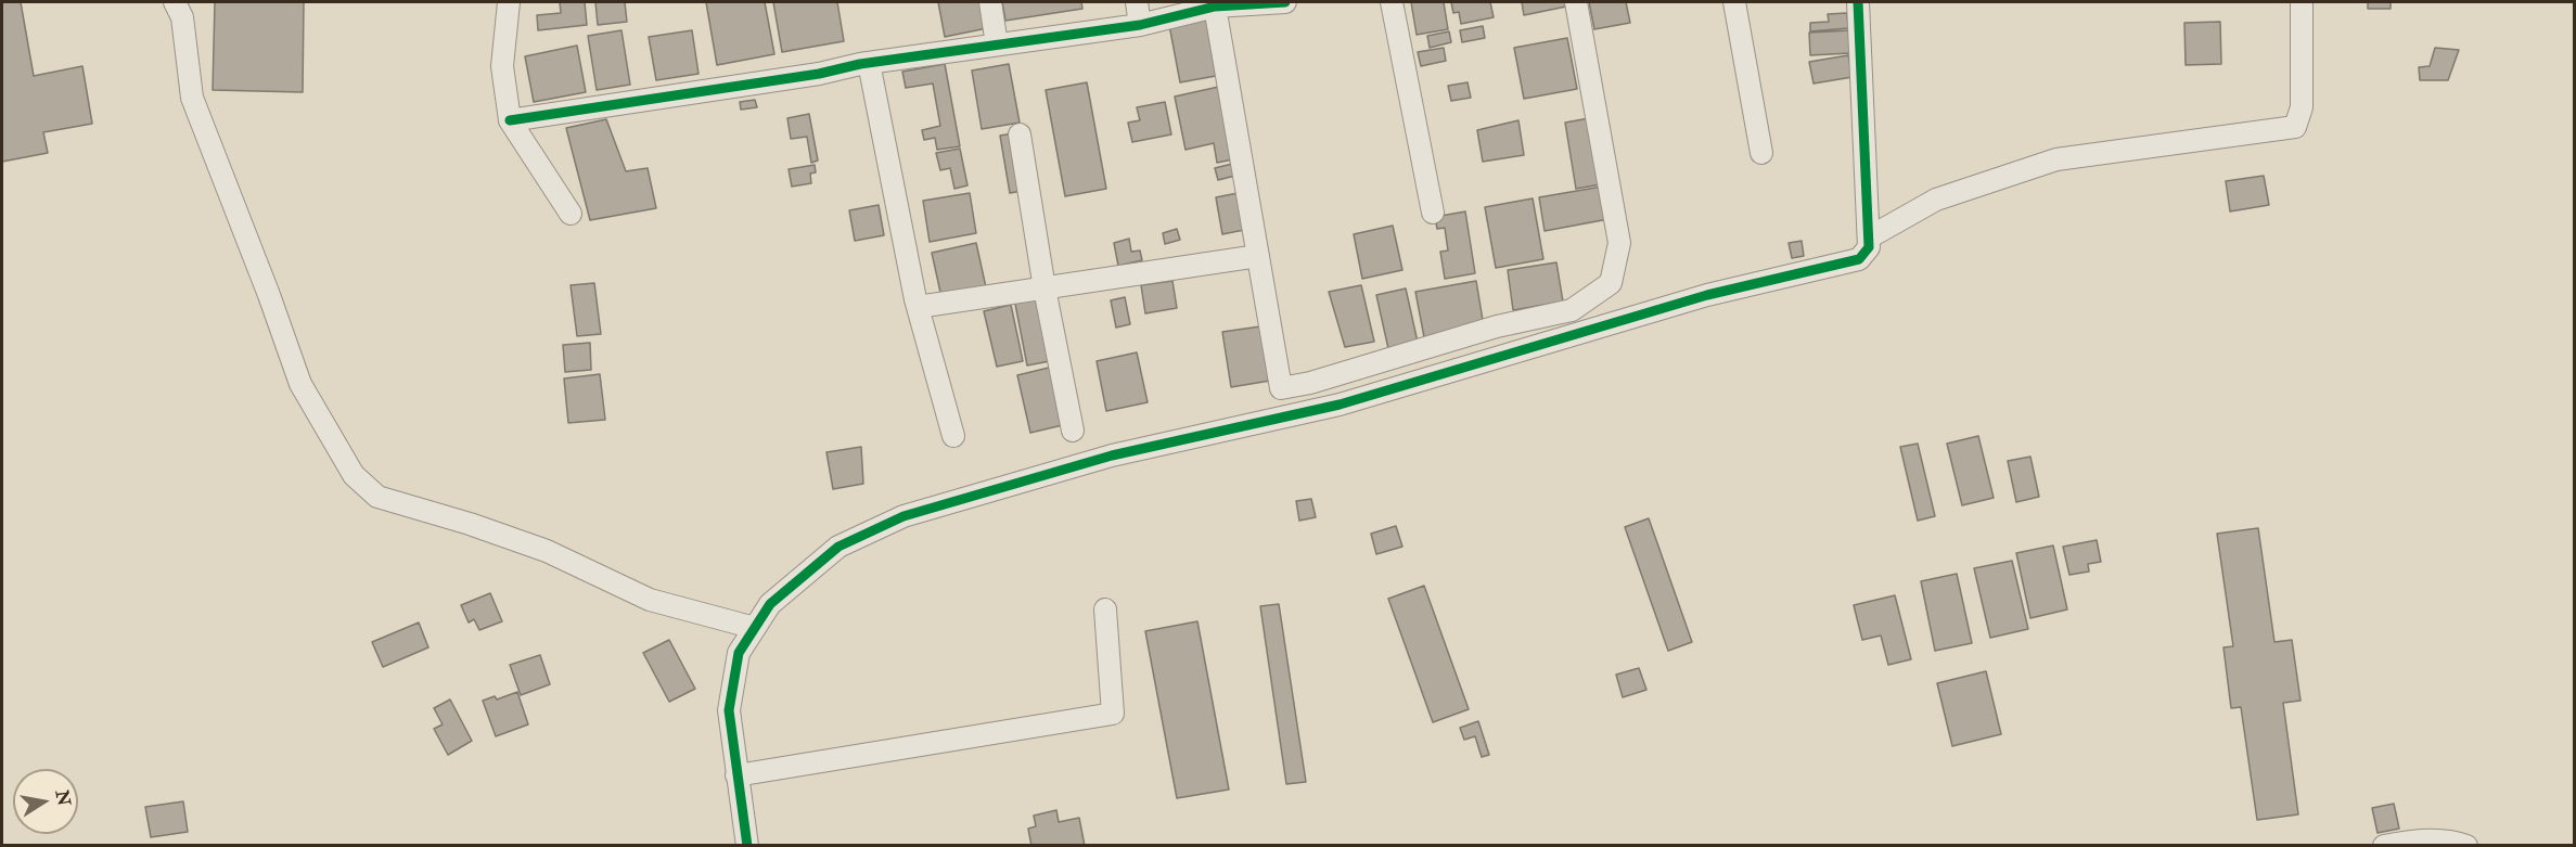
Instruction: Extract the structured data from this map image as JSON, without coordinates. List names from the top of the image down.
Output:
{
  "north": "right"
}
